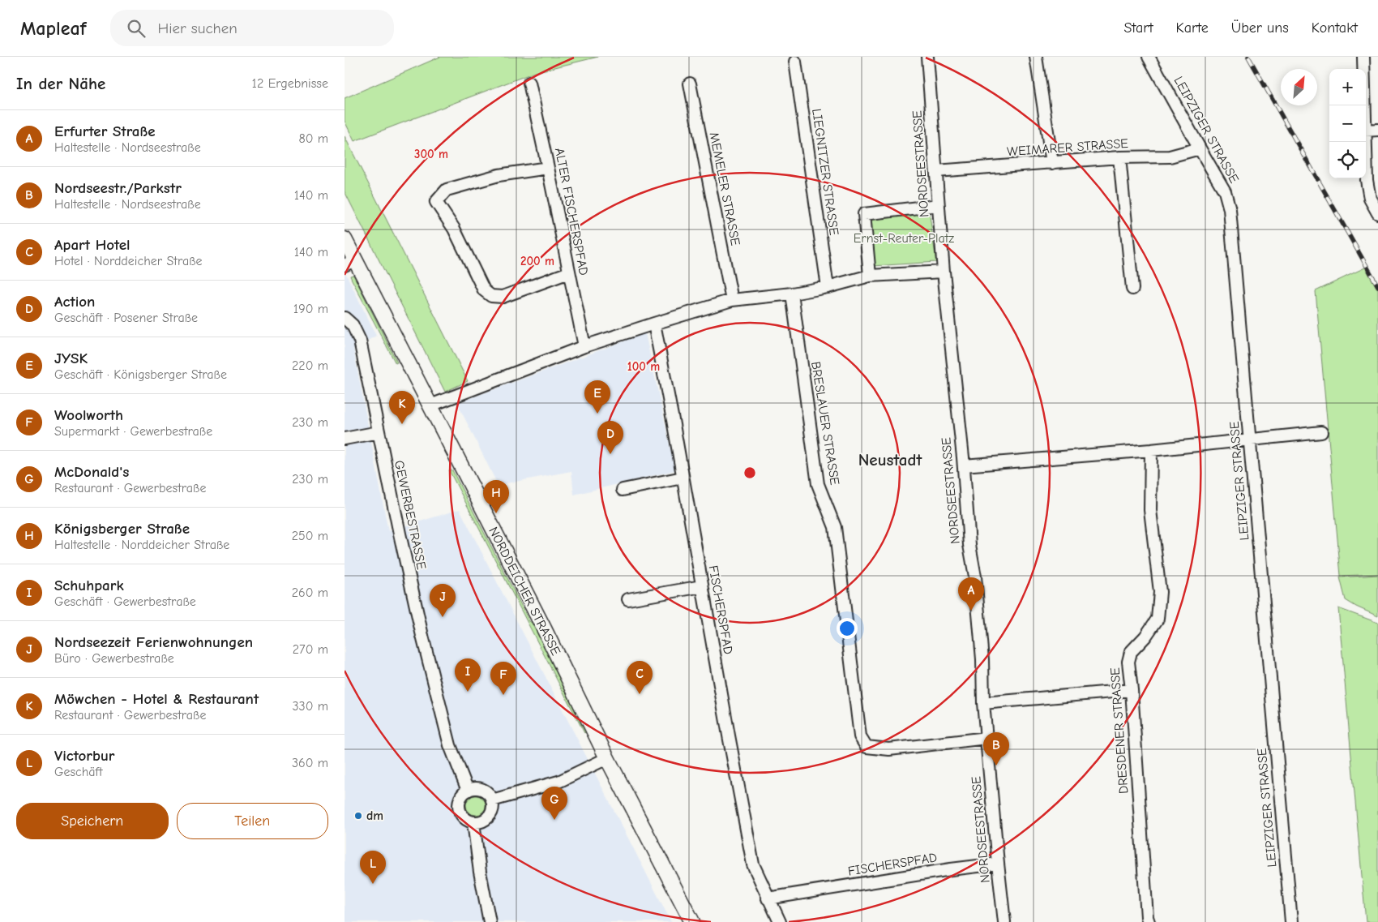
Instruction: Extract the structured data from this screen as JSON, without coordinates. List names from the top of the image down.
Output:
{
  "streets": {
    "main road": ["NORDDEICHER STRASSE"],
    "street": [
      "LEIPZIGER STRASSE",
      "WEIMARER STRASSE",
      "NORDSEESTRASSE",
      "LIEGNITZER STRASSE",
      "MEMELER STRASSE",
      "ALTER FISCHERSPFAD",
      "BRESLAUER STRASSE",
      "GEWERBESTRASSE",
      "FISCHERSPFAD",
      "DRESDENER STRASSE"
    ]
  },
  "crossings": [
    ["LEIPZIGER STRASSE", "WEIMARER STRASSE"],
    ["WEIMARER STRASSE", "NORDSEESTRASSE"],
    ["NORDSEESTRASSE", "BRESLAUER STRASSE"],
    ["NORDSEESTRASSE", "FISCHERSPFAD"]
  ],
  "districts": ["Neustadt"],
  "parks": ["Ernst-Reuter-Platz"],
  "places": ["dm"],
  "north": "top right",
  "page": {
    "header": "Mapleaf",
    "search": "Hier suchen",
    "nav": [
      "Start",
      "Karte",
      "Über uns",
      "Kontakt"
    ],
    "heading": ["In der Nähe", "12 Ergebnisse"],
    "map_buttons": ["+", "−"],
    "list": [
      {
        "mark": "A",
        "name": "Erfurter Straße",
        "note": "Haltestelle · Nordseestraße",
        "value": "80 m"
      },
      {
        "mark": "B",
        "name": "Nordseestr./Parkstr",
        "note": "Haltestelle · Nordseestraße",
        "value": "140 m"
      },
      {
        "mark": "C",
        "name": "Apart Hotel",
        "note": "Hotel · Norddeicher Straße",
        "value": "140 m"
      },
      {
        "mark": "D",
        "name": "Action",
        "note": "Geschäft · Posener Straße",
        "value": "190 m"
      },
      {
        "mark": "E",
        "name": "JYSK",
        "note": "Geschäft · Königsberger Straße",
        "value": "220 m"
      },
      {
        "mark": "F",
        "name": "Woolworth",
        "note": "Supermarkt · Gewerbestraße",
        "value": "230 m"
      },
      {
        "mark": "G",
        "name": "McDonald's",
        "note": "Restaurant · Gewerbestraße",
        "value": "230 m"
      },
      {
        "mark": "H",
        "name": "Königsberger Straße",
        "note": "Haltestelle · Norddeicher Straße",
        "value": "250 m"
      },
      {
        "mark": "I",
        "name": "Schuhpark",
        "note": "Geschäft · Gewerbestraße",
        "value": "260 m"
      },
      {
        "mark": "J",
        "name": "Nordseezeit Ferienwohnungen",
        "note": "Büro · Gewerbestraße",
        "value": "270 m"
      },
      {
        "mark": "K",
        "name": "Möwchen - Hotel & Restaurant",
        "note": "Restaurant · Gewerbestraße",
        "value": "330 m"
      },
      {
        "mark": "L",
        "name": "Victorbur",
        "note": "Geschäft",
        "value": "360 m"
      }
    ],
    "pins": [
      "E",
      "K",
      "D",
      "H",
      "A",
      "J",
      "I",
      "C",
      "F",
      "B",
      "G",
      "L"
    ],
    "buttons": ["Speichern", "Teilen"]
  },
  "rings": ["300 m", "200 m", "100 m"]
}
